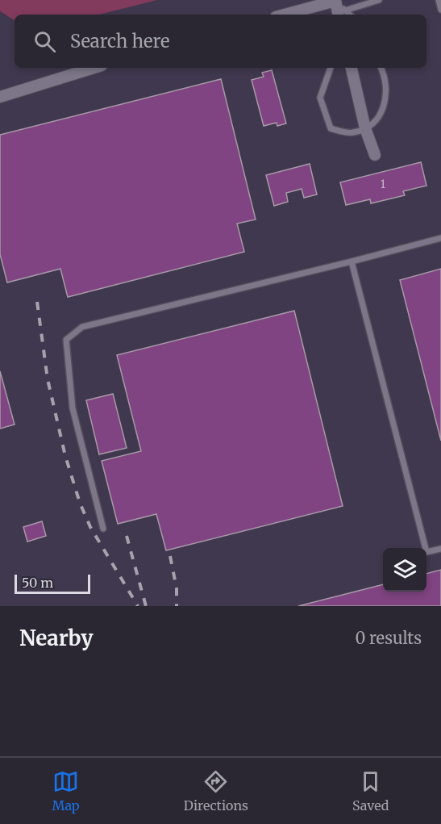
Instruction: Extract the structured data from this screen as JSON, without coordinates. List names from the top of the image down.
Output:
{
  "house_numbers": ["1"],
  "scale_bar": "50 m",
  "page": {
    "search": "Search here",
    "scale": "50 m",
    "heading": ["Nearby", "0 results"],
    "nav": ["Map", "Directions", "Saved"]
  }
}
